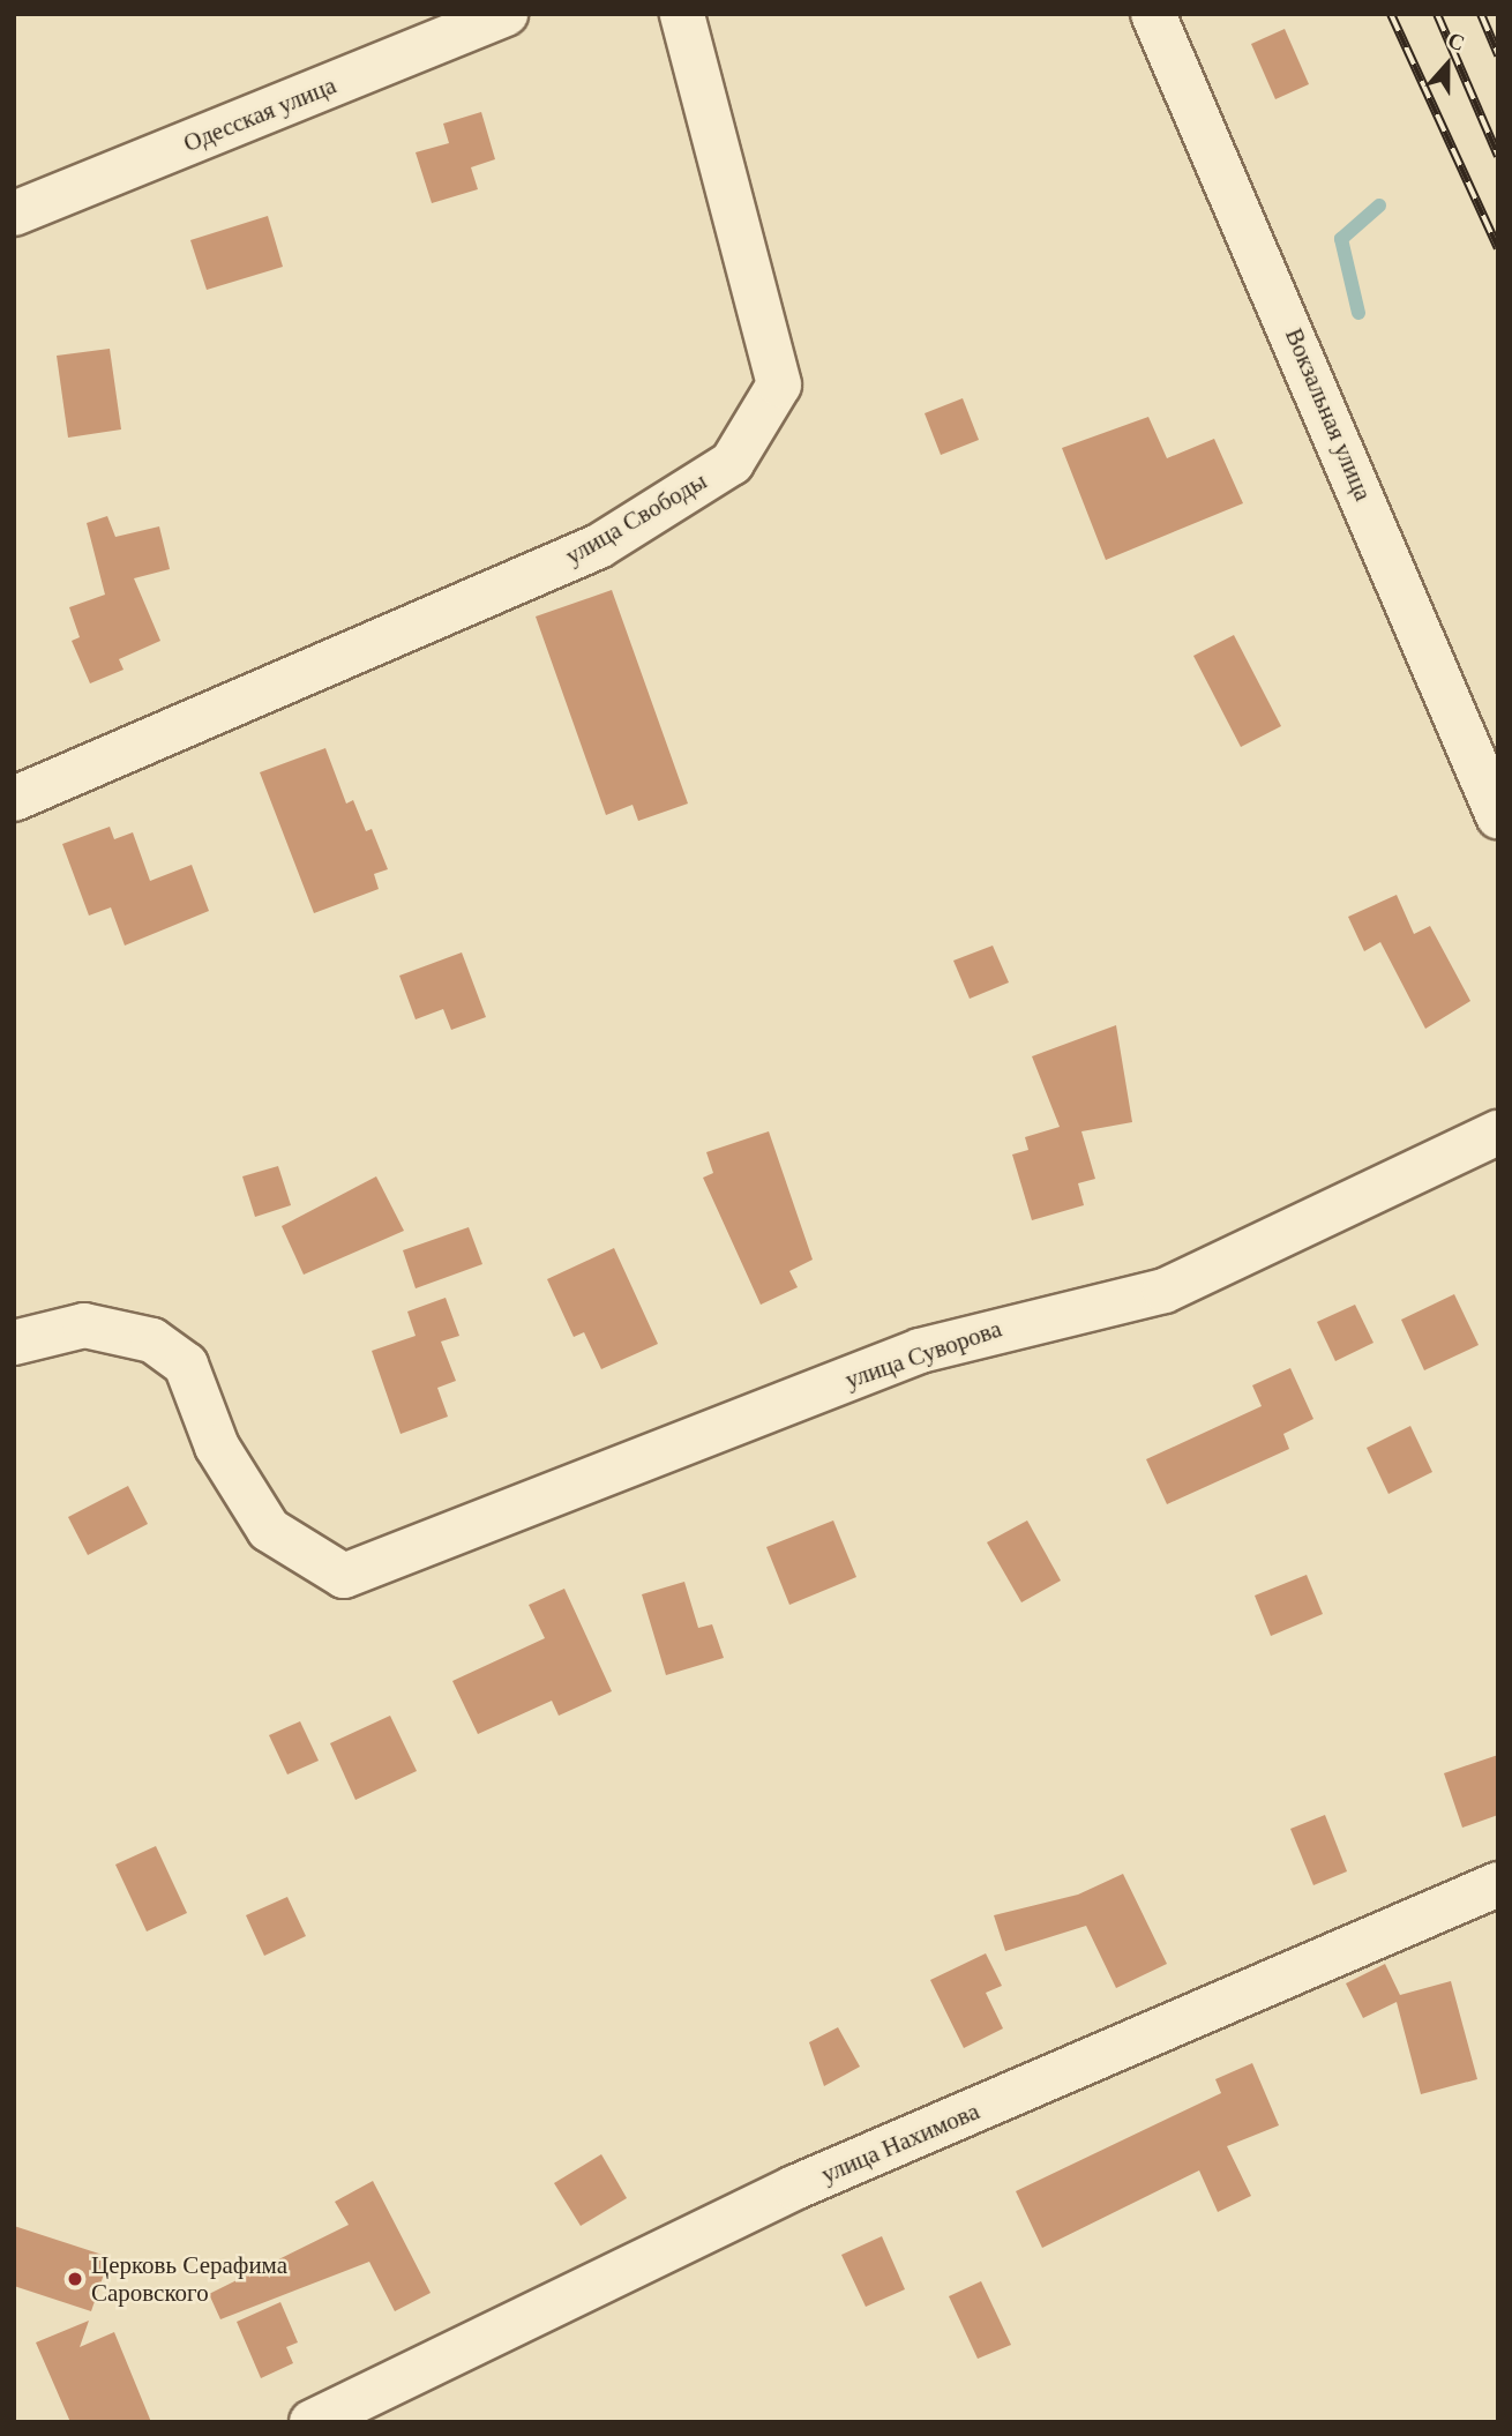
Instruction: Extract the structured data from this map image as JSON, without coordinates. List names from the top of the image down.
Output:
{
  "streets": {
    "street": [
      "Одесская улица",
      "Вокзальная улица",
      "улица Свободы",
      "улица Суворова",
      "улица Нахимова"
    ]
  },
  "places": ["Церковь Серафима Саровского"],
  "north": "top"
}
